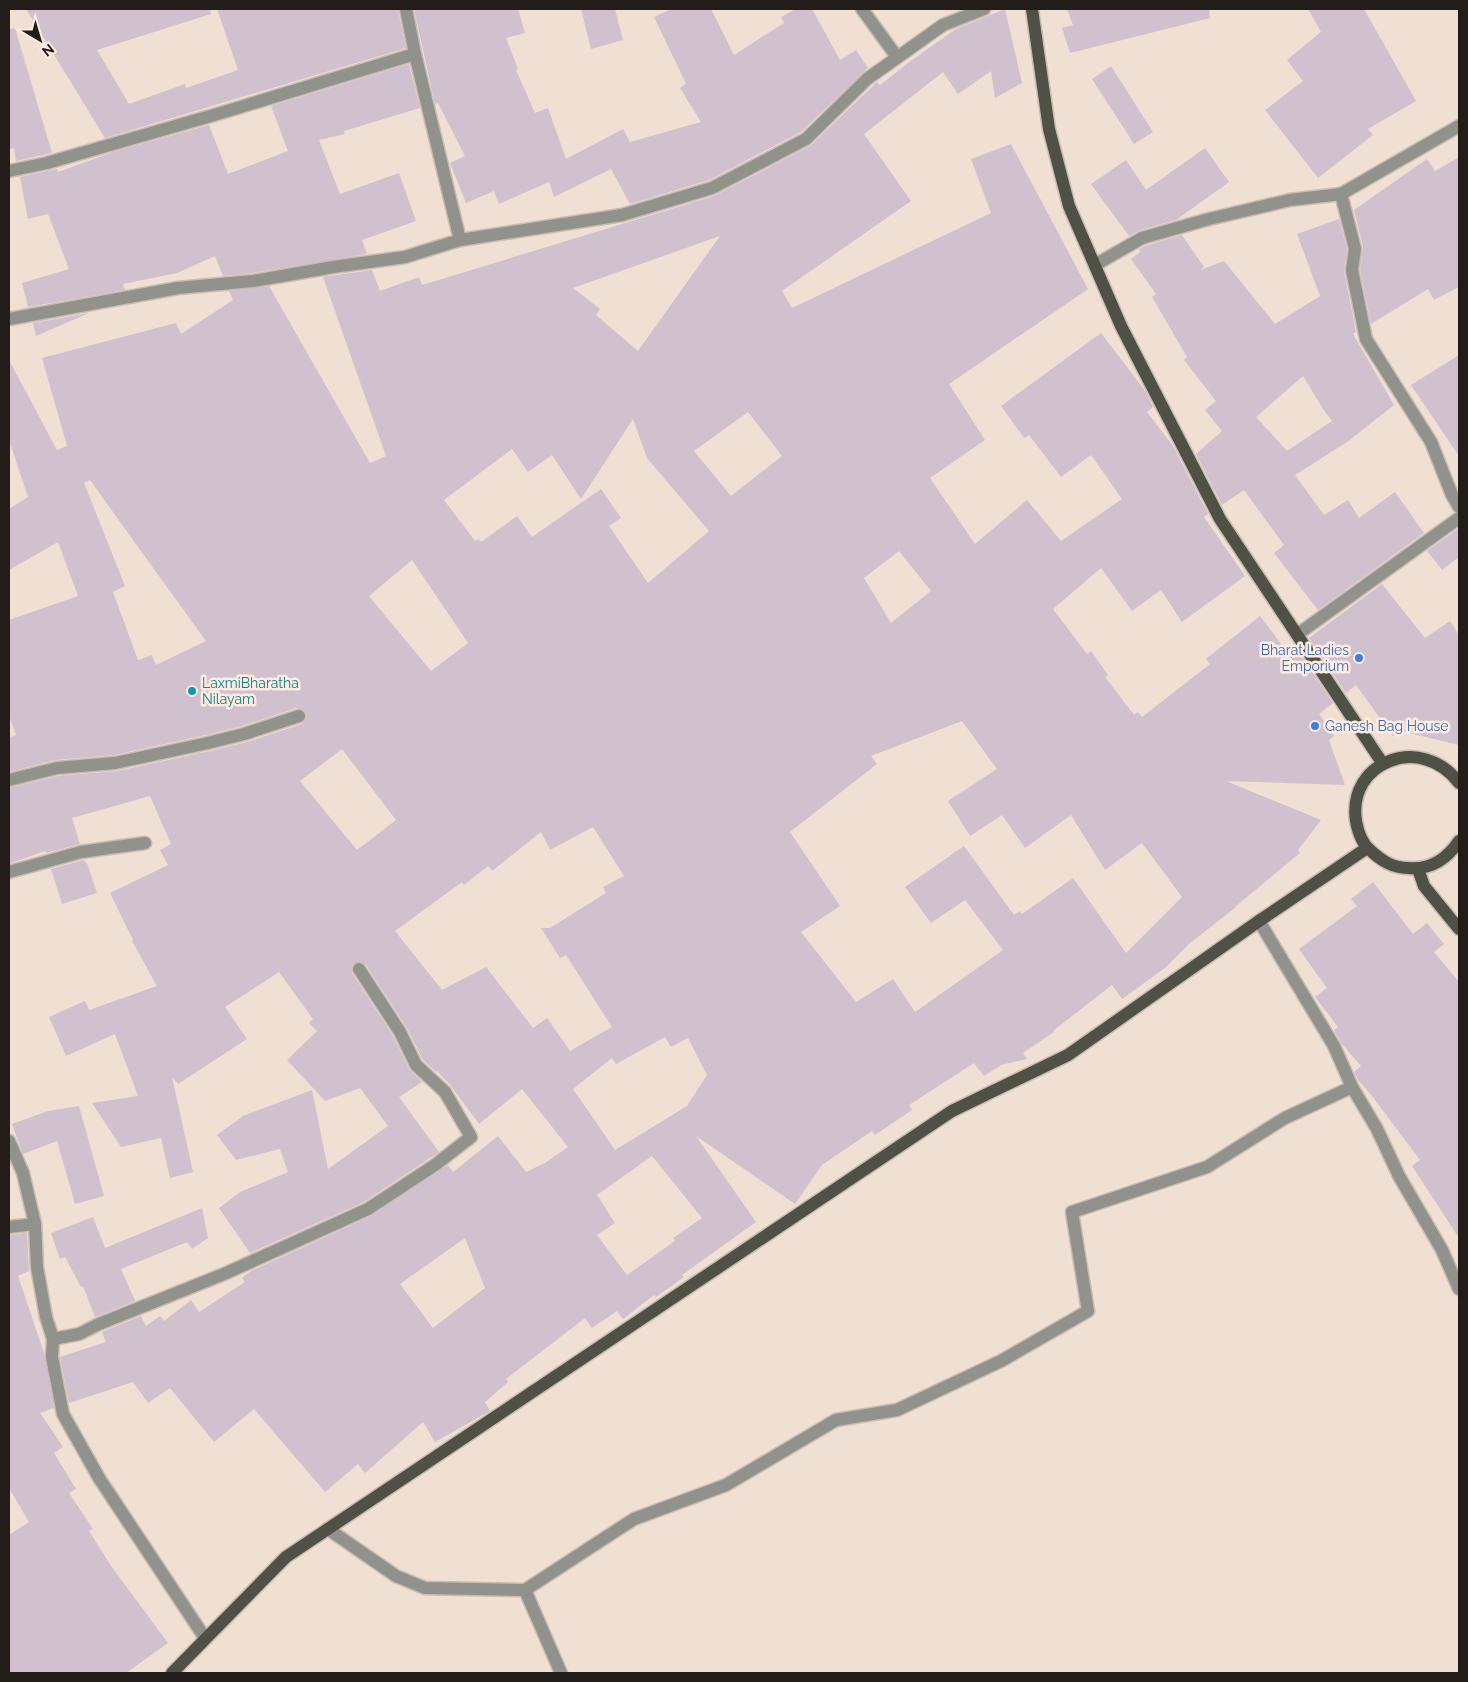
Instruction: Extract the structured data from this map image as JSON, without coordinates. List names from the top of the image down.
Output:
{
  "places": ["Bharat Ladies Emporium", "LaxmiBharatha Nilayam", "Ganesh Bag House"],
  "north": "bottom right"
}
